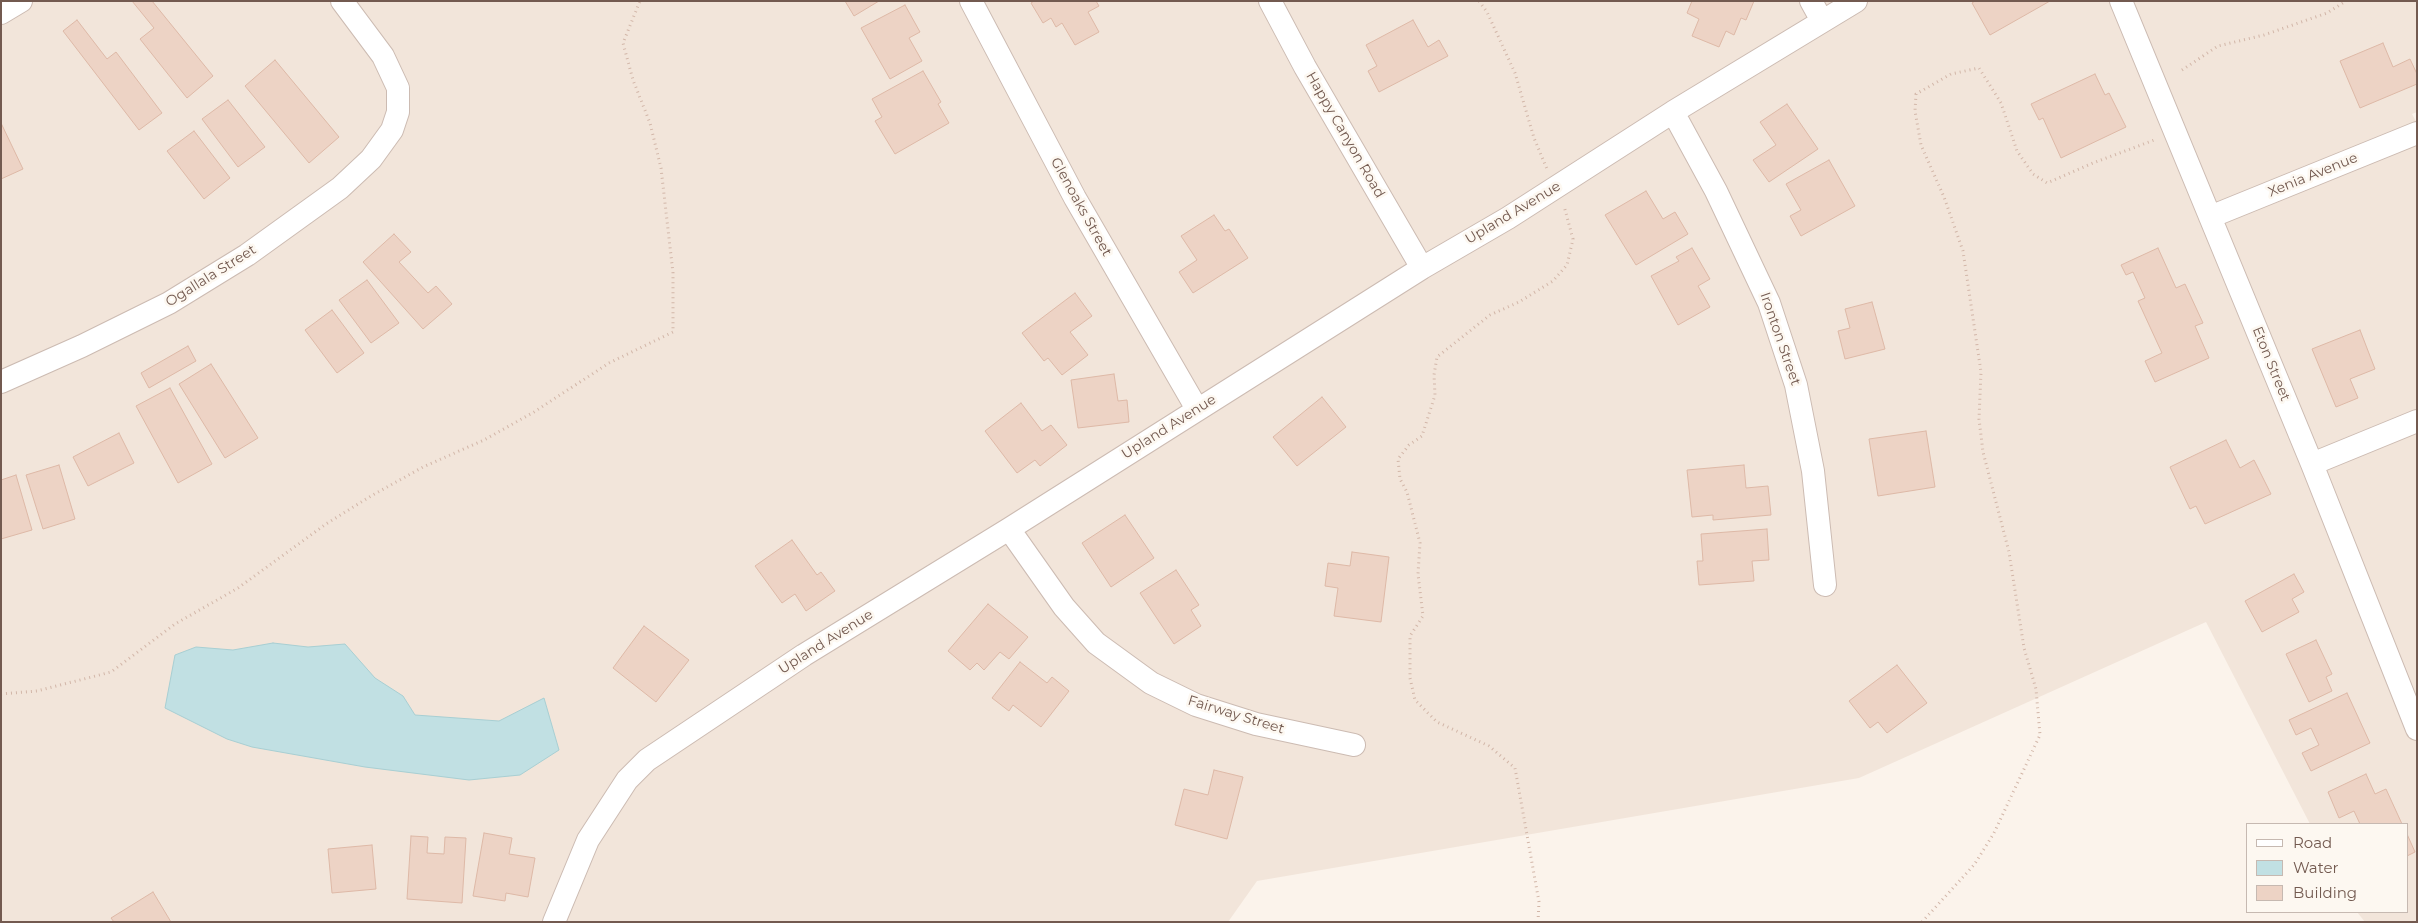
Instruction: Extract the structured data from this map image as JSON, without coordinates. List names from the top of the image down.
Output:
{
  "streets": {
    "street": [
      "Happy Canyon Road",
      "Xenia Avenue",
      "Glenoaks Street",
      "Upland Avenue",
      "Ogallala Street",
      "Ironton Street",
      "Eton Street",
      "Fairway Street"
    ]
  },
  "crossings": [
    ["Happy Canyon Road", "Upland Avenue"],
    ["Xenia Avenue", "Eton Street"],
    ["Glenoaks Street", "Upland Avenue"],
    ["Upland Avenue", "Ironton Street"],
    ["Upland Avenue", "Fairway Street"]
  ],
  "legend": ["Road", "Water", "Building"]
}
